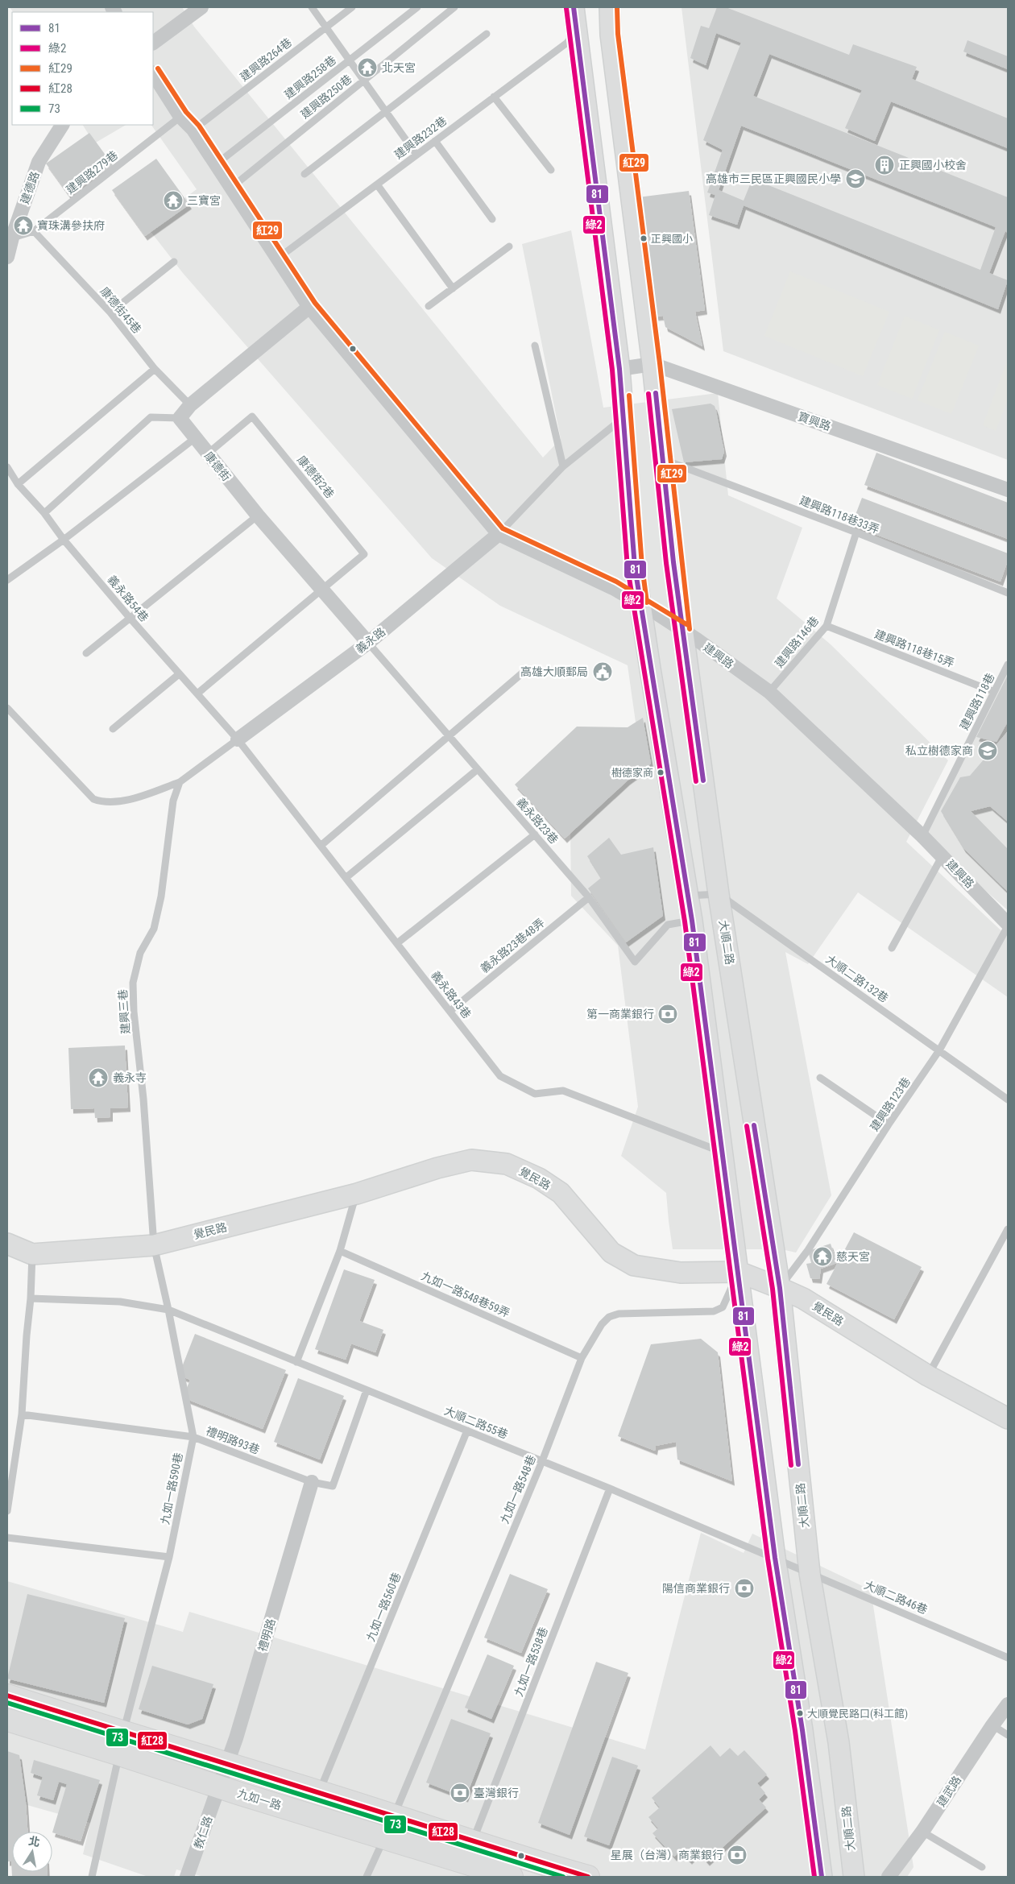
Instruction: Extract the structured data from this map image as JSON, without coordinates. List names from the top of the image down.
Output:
{
  "streets": {
    "main road": ["九如一路"],
    "street": [
      "建德路",
      "寶興路",
      "康德街",
      "義永路",
      "建興路",
      "大順二路",
      "覺民路",
      "禮明路",
      "建武路",
      "教仁路"
    ],
    "lane": [
      "建興路264巷",
      "建興路258巷",
      "建興路250巷",
      "建興路232巷",
      "建興路279巷",
      "康德街45巷",
      "康德街2巷",
      "建興路118巷33弄",
      "義永路54巷",
      "建興路146巷",
      "建興路118巷15弄",
      "建興路118巷",
      "義永路23巷",
      "義永路23巷48弄",
      "大順二路132巷",
      "義永路43巷",
      "建興三巷",
      "建興路123巷",
      "九如一路548巷59弄",
      "大順二路55巷",
      "禮明路93巷",
      "九如一路590巷",
      "九如一路548巷",
      "大順二路46巷",
      "九如一路560巷",
      "九如一路538巷"
    ]
  },
  "crossings": [
    ["建興路264巷", "建興路"],
    ["建興路258巷", "建興路"],
    ["建興路250巷", "建興路"],
    ["建興路232巷", "建興路"],
    ["建興路279巷", "建德路"],
    ["建興路279巷", "康德街45巷"],
    ["建興路279巷", "建興路"],
    ["寶興路", "大順二路"],
    ["康德街", "康德街2巷"],
    ["康德街", "義永路"],
    ["康德街", "義永路23巷"],
    ["建興路118巷33弄", "建興路146巷"],
    ["建興路118巷33弄", "大順二路"],
    ["義永路54巷", "義永路"],
    ["義永路54巷", "義永路43巷"],
    ["義永路", "建興路"],
    ["義永路", "義永路23巷"],
    ["義永路", "義永路43巷"],
    ["建興路146巷", "建興路118巷15弄"],
    ["建興路146巷", "建興路"],
    ["建興路118巷15弄", "建興路118巷"],
    ["建興路", "建興路118巷"],
    ["建興路", "大順二路"],
    ["建興路", "建興路123巷"],
    ["義永路23巷", "義永路23巷48弄"],
    ["大順二路", "大順二路132巷"],
    ["大順二路", "建興路123巷"],
    ["大順二路", "覺民路"],
    ["大順二路", "大順二路46巷"],
    ["義永路23巷48弄", "義永路43巷"],
    ["大順二路132巷", "建興路123巷"],
    ["建興三巷", "覺民路"],
    ["建興三巷", "九如一路590巷"],
    ["建興路123巷", "覺民路"],
    ["覺民路", "九如一路590巷"],
    ["覺民路", "九如一路548巷"],
    ["九如一路548巷59弄", "九如一路548巷"],
    ["大順二路55巷", "禮明路93巷"],
    ["大順二路55巷", "九如一路590巷"],
    ["大順二路55巷", "九如一路548巷"],
    ["大順二路55巷", "大順二路46巷"],
    ["大順二路55巷", "九如一路560巷"],
    ["大順二路55巷", "九如一路538巷"],
    ["禮明路93巷", "九如一路590巷"],
    ["禮明路93巷", "禮明路"],
    ["九如一路590巷", "九如一路"],
    ["九如一路548巷", "九如一路"],
    ["九如一路560巷", "九如一路"],
    ["禮明路", "九如一路"],
    ["禮明路", "教仁路"],
    ["九如一路538巷", "九如一路"],
    ["九如一路", "教仁路"]
  ],
  "places": {
    "temple": [
      "北天宮",
      "三寶宮",
      "寶珠溝參扶府",
      "義永寺",
      "慈天宮"
    ],
    "building": ["正興國小校舍"],
    "school or university": ["高雄市三民區正興國民小學", "私立樹德家商"],
    "other": ["正興國小", "樹德家商", "大順覺民路口(科工館)"],
    "public building": ["高雄大順郵局"],
    "bank": [
      "第一商業銀行",
      "陽信商業銀行",
      "臺灣銀行",
      "星展（台灣）商業銀行"
    ]
  },
  "lines": [
    "transit line 81",
    "transit line 紅29",
    "transit line 綠2",
    "transit line 紅28",
    "transit line 73"
  ],
  "legend": [
    "81",
    "綠2",
    "紅29",
    "紅28",
    "73"
  ],
  "north": "top"
}
